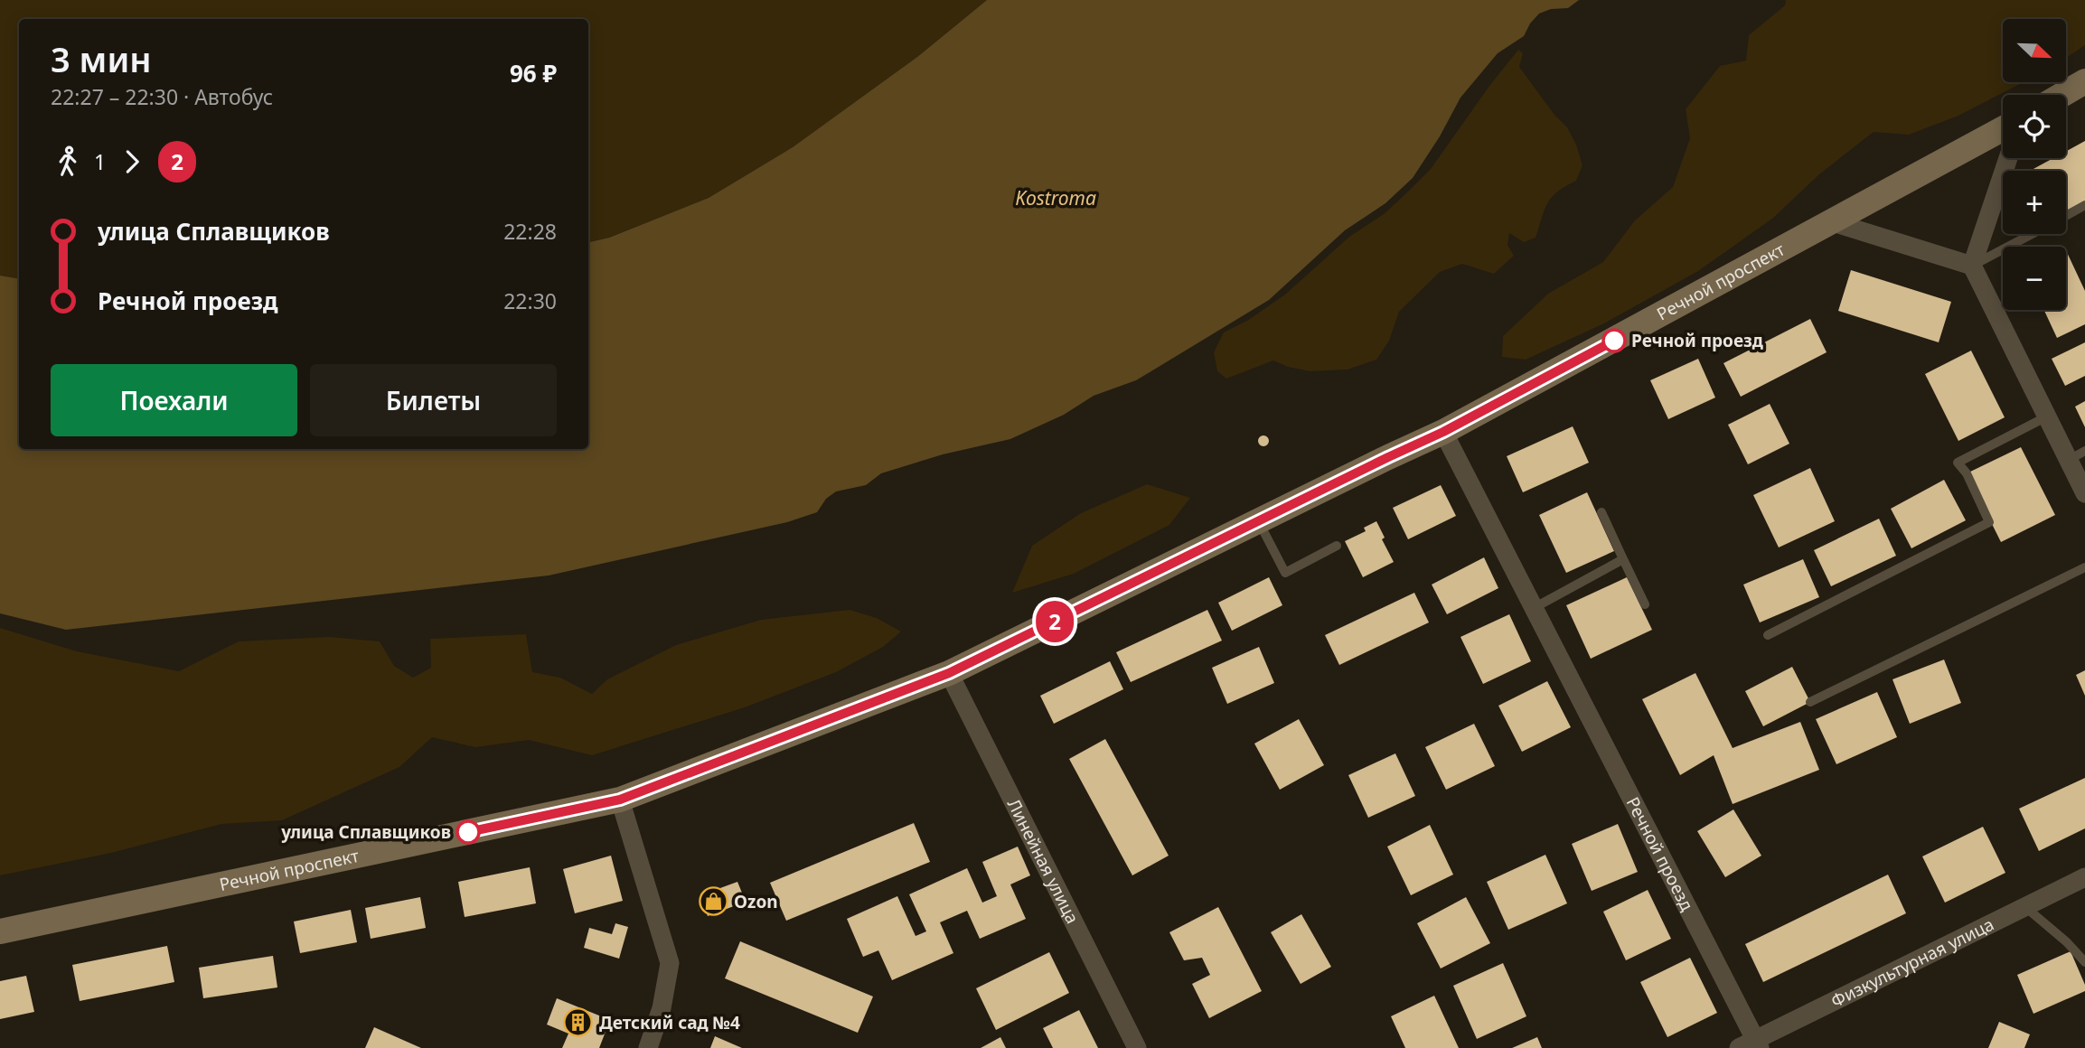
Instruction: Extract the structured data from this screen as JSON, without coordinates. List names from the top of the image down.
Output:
{
  "streets": {
    "street": [
      "Речной проспект",
      "Речной проезд",
      "Линейная улица",
      "Физкультурная улица"
    ]
  },
  "crossings": [
    ["Речной проспект", "Речной проезд"],
    ["Речной проспект", "Линейная улица"],
    ["Речной проезд", "Физкультурная улица"]
  ],
  "water": ["Kostroma"],
  "places": {
    "other": ["Речной проезд", "улица Сплавщиков"],
    "shop": ["Ozon"],
    "building": ["Детский сад №4"]
  },
  "lines": ["bus line 2"],
  "north": "bottom right",
  "page": {
    "on_map": "2",
    "map_buttons": ["+", "−"],
    "heading": ["3 мин", "22:27 – 22:30 · Автобус", "96 ₽"],
    "legs": ["1", "2"],
    "list": [
      {
        "name": "улица Сплавщиков",
        "value": "22:28"
      },
      {
        "name": "Речной проезд",
        "value": "22:30"
      }
    ],
    "buttons": ["Поехали", "Билеты"]
  }
}
